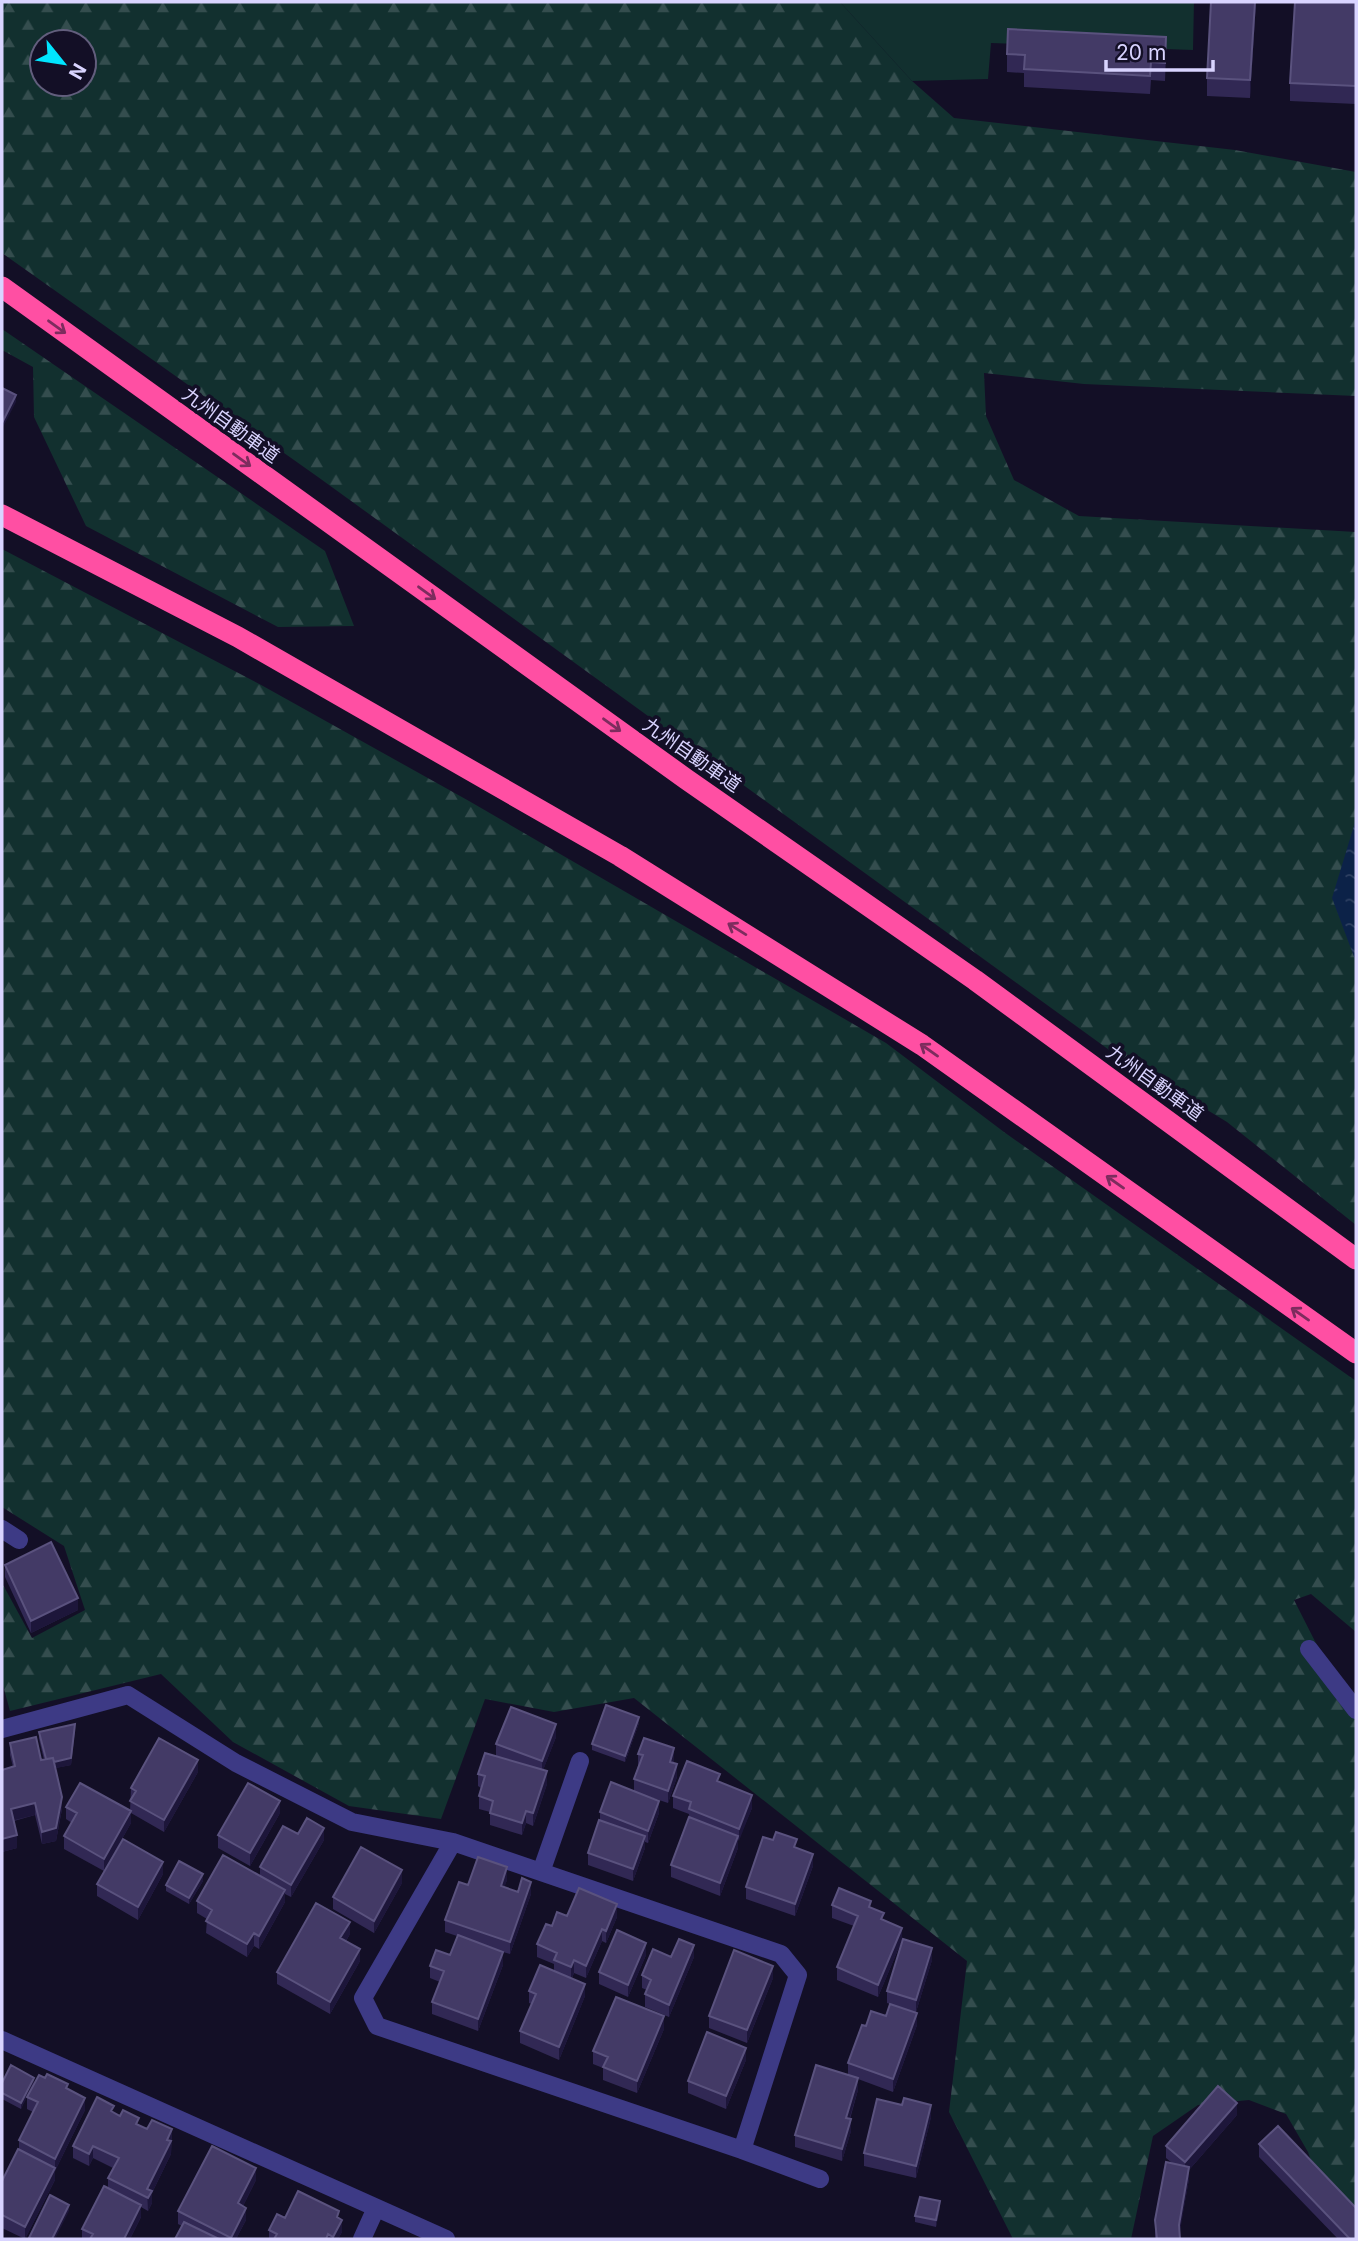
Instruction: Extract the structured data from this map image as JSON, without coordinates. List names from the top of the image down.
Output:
{
  "streets": {
    "highway": ["九州自動車道"]
  },
  "scale_bar": "20 m",
  "north": "bottom right"
}
